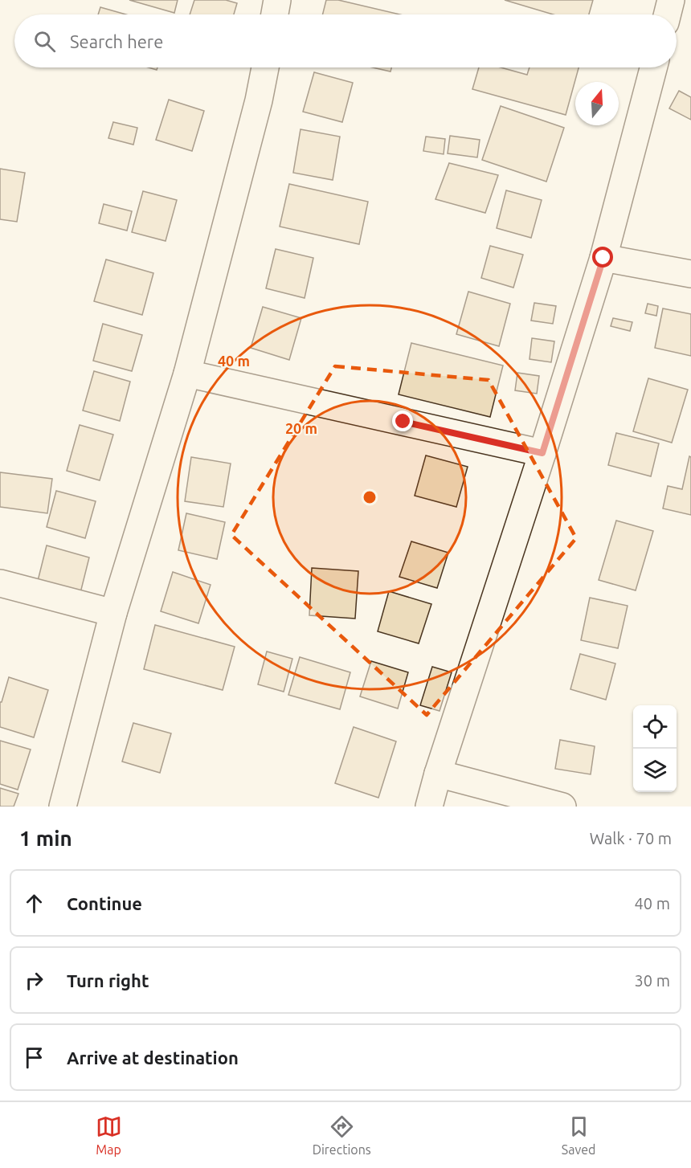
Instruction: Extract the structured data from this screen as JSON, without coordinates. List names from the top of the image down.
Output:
{
  "north": "top",
  "page": {
    "search": "Search here",
    "heading": ["1 min", "Walk · 70 m"],
    "list": [
      ["Continue", "40 m"],
      ["Turn right", "30 m"],
      "Arrive at destination"
    ],
    "nav": ["Map", "Directions", "Saved"]
  },
  "rings": ["40 m", "20 m"]
}
